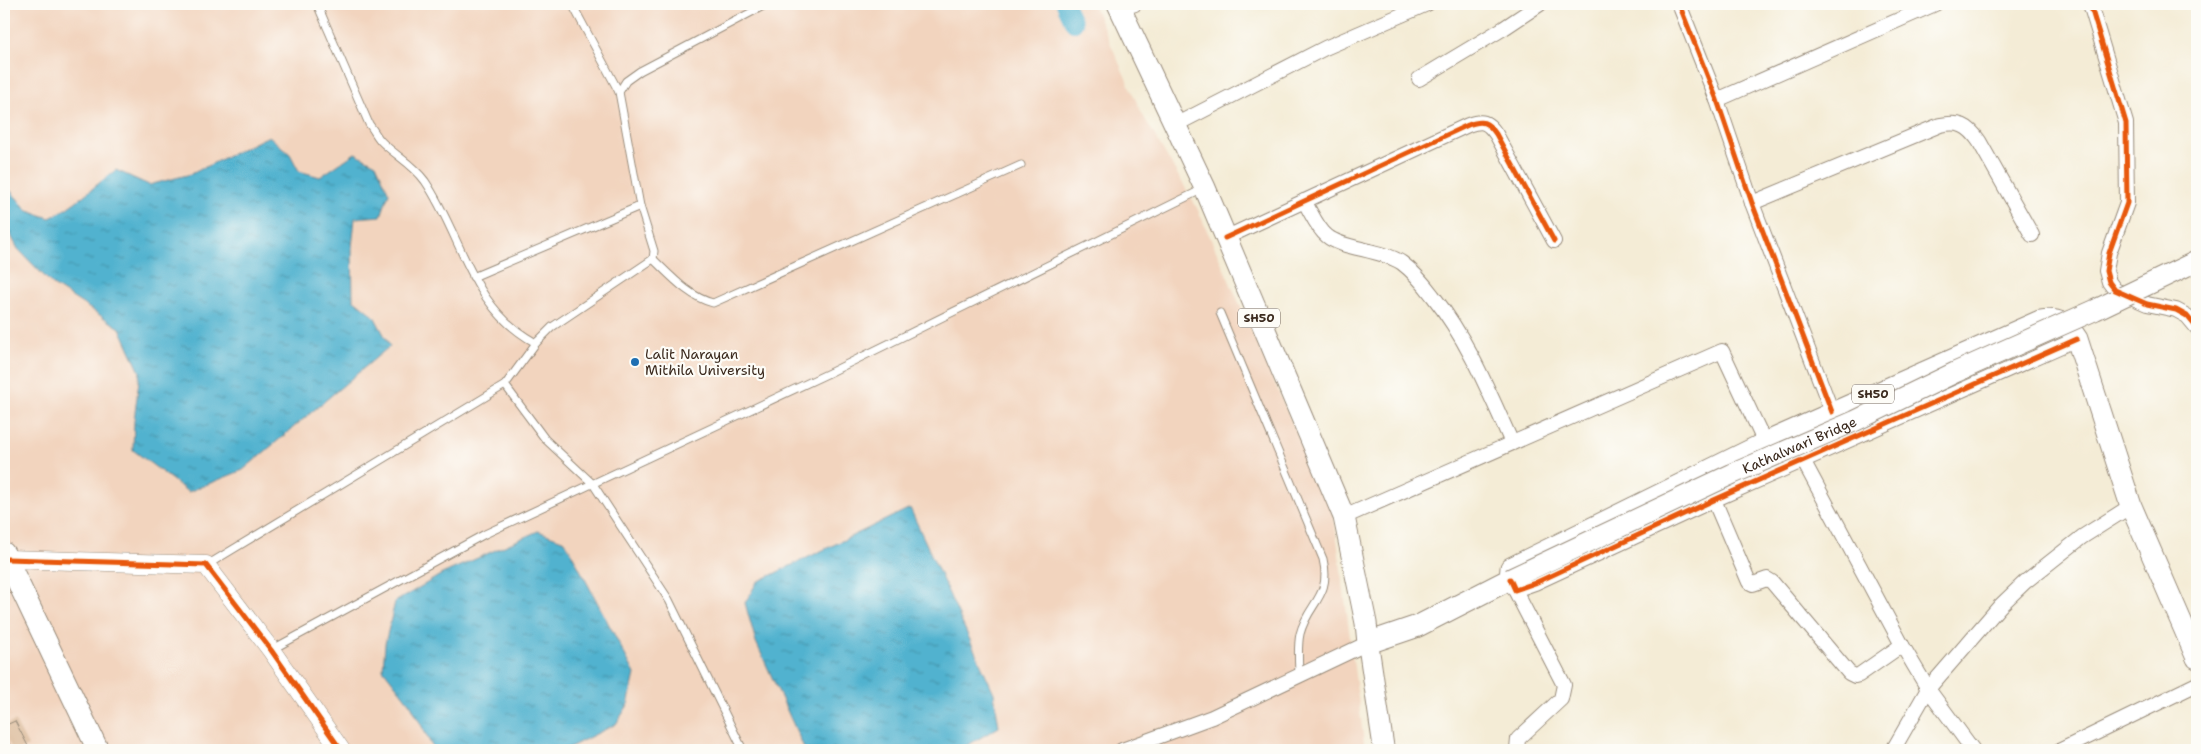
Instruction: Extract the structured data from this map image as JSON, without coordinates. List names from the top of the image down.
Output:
{
  "streets": {
    "main road": ["SH50", "Kathalwari Bridge"]
  },
  "crossings": [
    ["SH50", "Kathalwari Bridge"]
  ],
  "places": ["Lalit Narayan Mithila University"]
}
